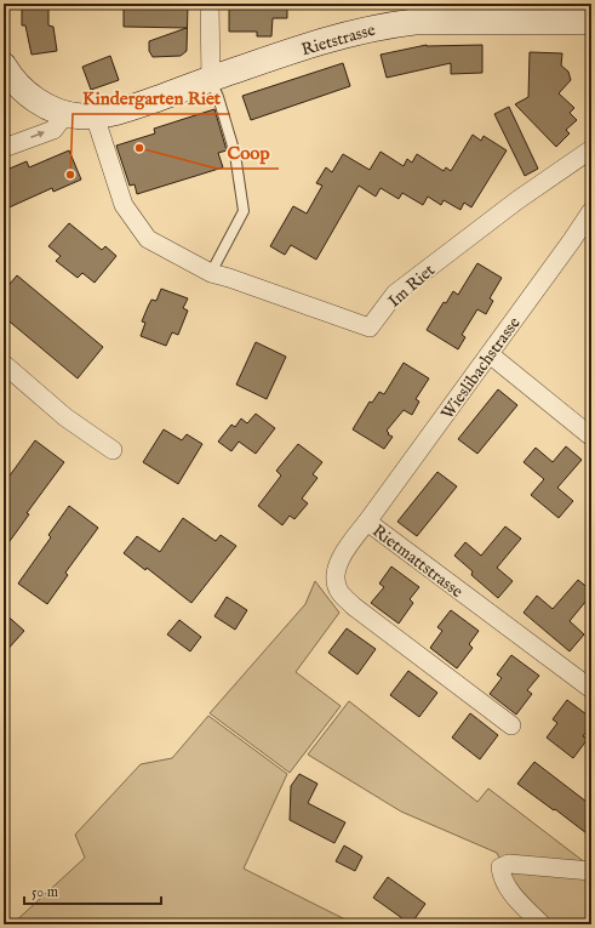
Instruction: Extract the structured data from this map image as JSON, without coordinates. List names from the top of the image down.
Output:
{
  "streets": {
    "street": [
      "Rietstrasse",
      "Im Riet",
      "Wieslibachstrasse",
      "Rietmattstrasse"
    ]
  },
  "crossings": [
    ["Wieslibachstrasse", "Rietmattstrasse"]
  ],
  "places": ["Coop", "Kindergarten Riet"],
  "scale_bar": "50 m"
}
